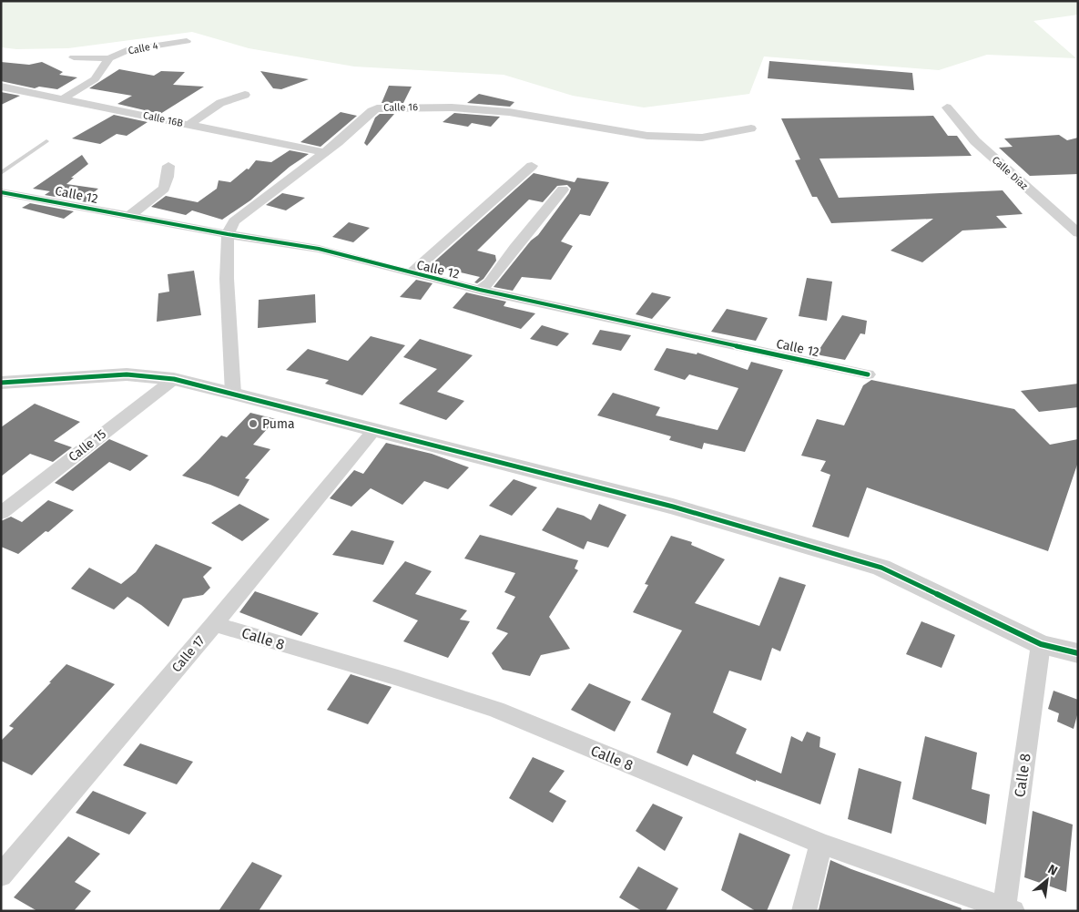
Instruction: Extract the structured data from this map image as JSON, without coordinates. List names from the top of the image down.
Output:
{
  "streets": {
    "street": [
      "Calle 4",
      "Calle 16",
      "Calle 16B",
      "Calle Díaz",
      "Calle 12",
      "Calle 15",
      "Calle 8",
      "Calle 17"
    ]
  },
  "crossings": [
    ["Calle 16", "Calle 16B"],
    ["Calle 16", "Calle 12"],
    ["Calle 8", "Calle 17"]
  ],
  "places": ["Puma"],
  "north": "top right"
}
